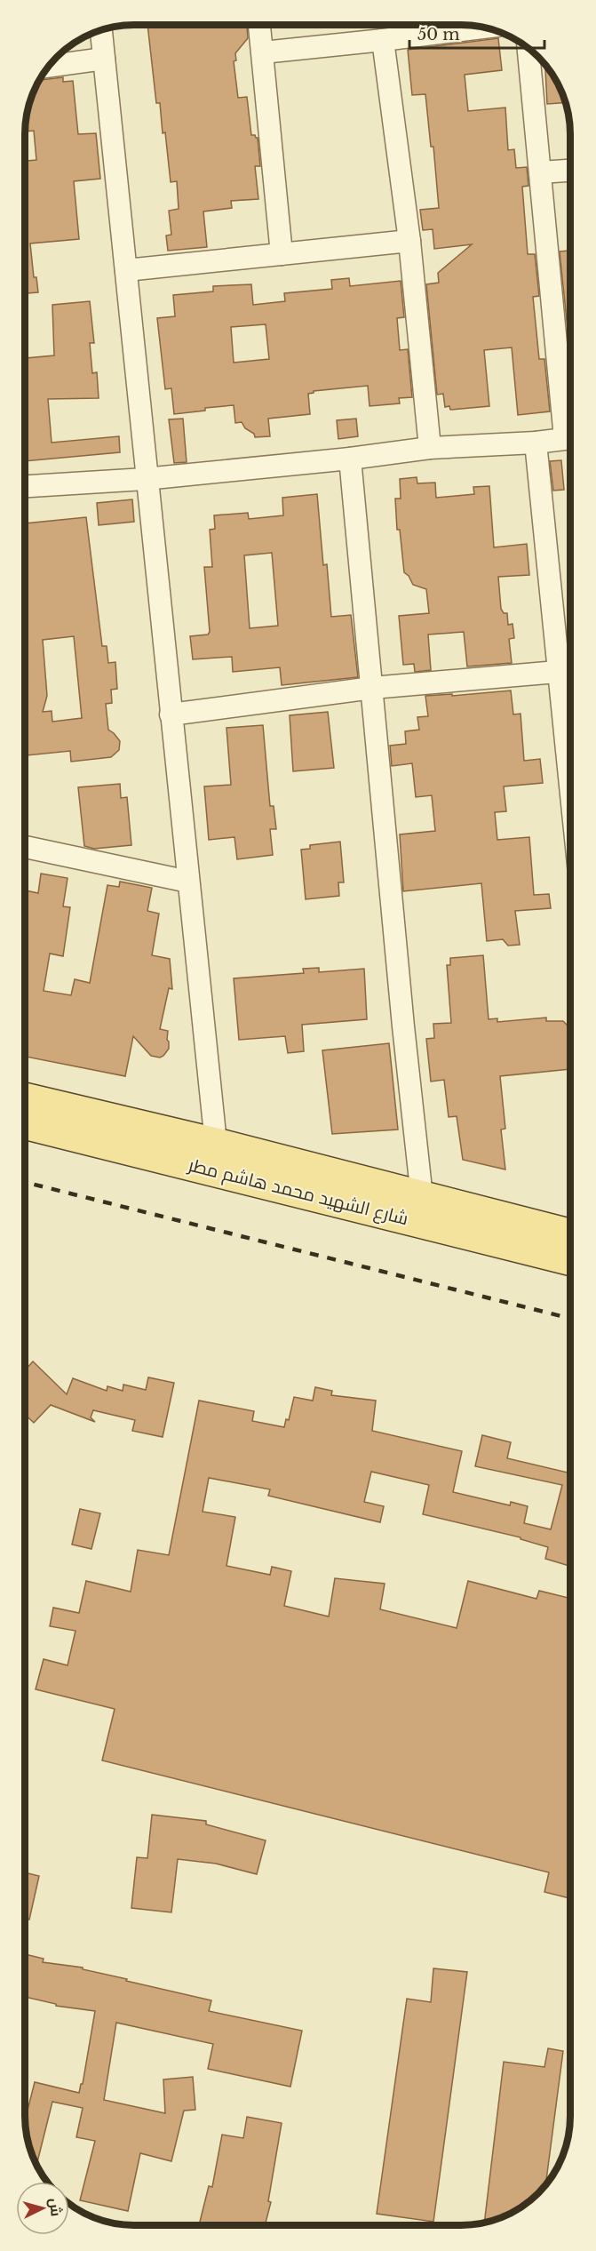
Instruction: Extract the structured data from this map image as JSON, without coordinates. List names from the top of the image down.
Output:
{
  "streets": {
    "main road": ["شارع الشهيد محمد هاشم مطر"]
  },
  "scale_bar": "50 m",
  "north": "right"
}
